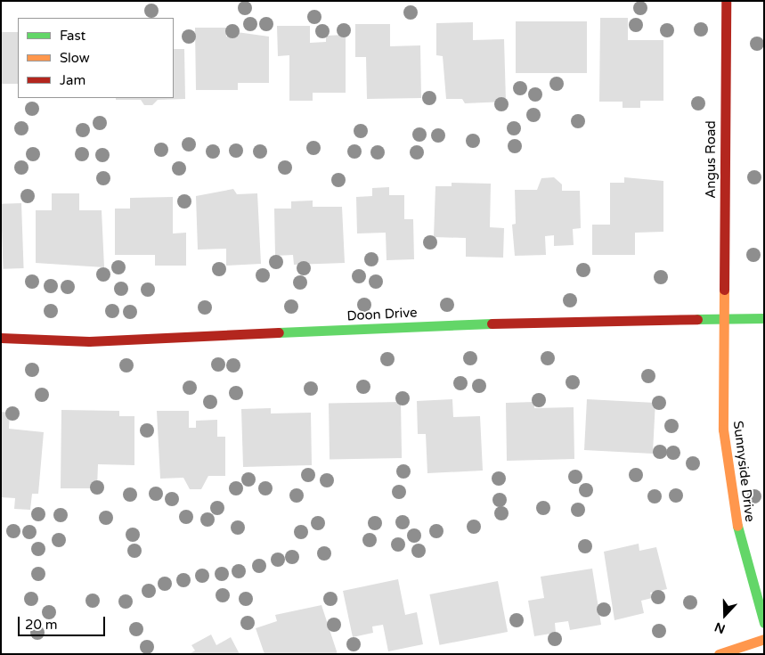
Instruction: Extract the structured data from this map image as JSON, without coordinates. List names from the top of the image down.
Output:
{
  "streets": {
    "street": ["Angus Road", "Doon Drive", "Sunnyside Drive"]
  },
  "crossings": [
    ["Angus Road", "Doon Drive"],
    ["Angus Road", "Sunnyside Drive"],
    ["Doon Drive", "Sunnyside Drive"]
  ],
  "legend": ["Fast", "Slow", "Jam"],
  "scale_bar": "20 m",
  "north": "bottom"
}
